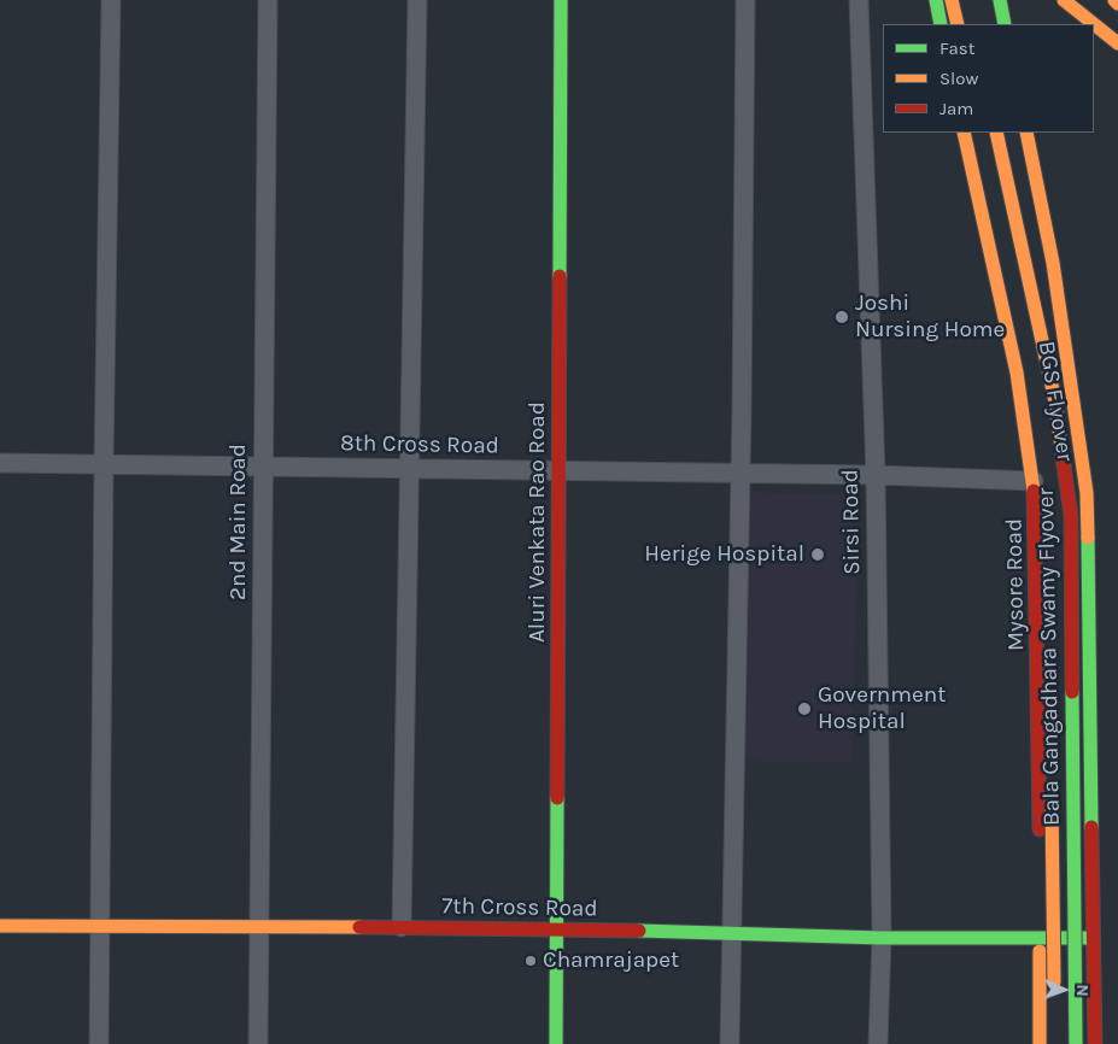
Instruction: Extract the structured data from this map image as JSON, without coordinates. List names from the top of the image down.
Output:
{
  "streets": {
    "main road": [
      "BGS Flyover",
      "Aluri Venkata Rao Road",
      "Mysore Road",
      "Bala Gangadhara Swamy Flyover",
      "7th Cross Road"
    ],
    "street": ["8th Cross Road", "2nd Main Road", "Sirsi Road"]
  },
  "crossings": [
    ["8th Cross Road", "2nd Main Road"],
    ["8th Cross Road", "Aluri Venkata Rao Road"],
    ["8th Cross Road", "Sirsi Road"],
    ["8th Cross Road", "Mysore Road"],
    ["2nd Main Road", "7th Cross Road"],
    ["Aluri Venkata Rao Road", "7th Cross Road"],
    ["Sirsi Road", "7th Cross Road"],
    ["Mysore Road", "7th Cross Road"]
  ],
  "places": [
    "Joshi Nursing Home",
    "Herige Hospital",
    "Government Hospital",
    "Chamrajapet"
  ],
  "legend": ["Fast", "Slow", "Jam"],
  "north": "right"
}
